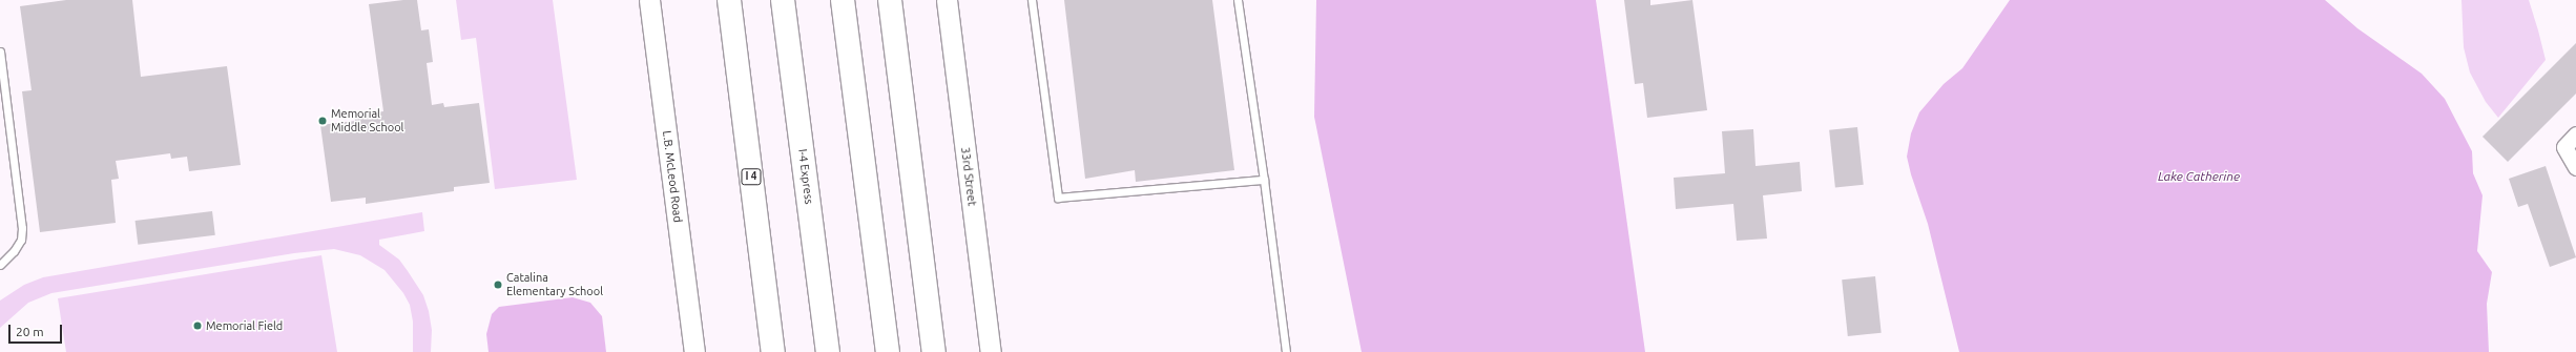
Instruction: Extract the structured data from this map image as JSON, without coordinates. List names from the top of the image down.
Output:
{
  "streets": {
    "highway": ["I 4", "I-4 Express"],
    "street": ["L.B. McLeod Road", "33rd Street"]
  },
  "water": ["Lake Catherine"],
  "places": ["Memorial Middle School", "Catalina Elementary School", "Memorial Field"],
  "scale_bar": "20 m"
}
